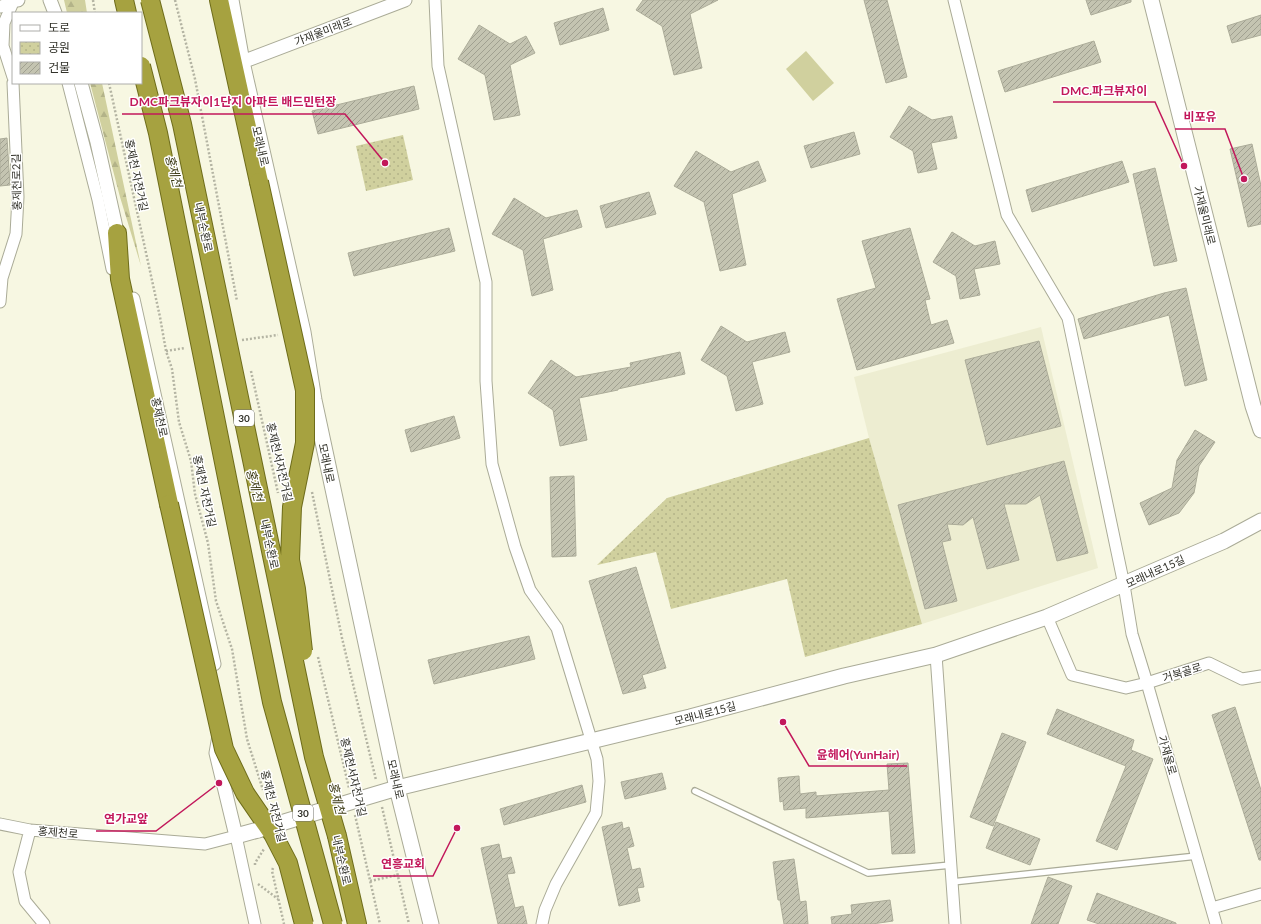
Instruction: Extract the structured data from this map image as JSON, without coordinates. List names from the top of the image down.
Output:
{
  "streets": {
    "highway": ["내부순환로", "30"],
    "main road": ["가재울미래로", "모래내로", "모래내로15길"],
    "street": [
      "홍제천로2길",
      "홍제천로",
      "거북골로",
      "가재울로"
    ],
    "path": ["홍제천 자전거길", "홍제천서자전거길"]
  },
  "crossings": [
    ["가재울미래로", "모래내로"],
    ["모래내로", "모래내로15길"],
    ["홍제천로", "모래내로15길"],
    ["홍제천서자전거길", "모래내로15길"],
    ["모래내로15길", "가재울로"],
    ["거북골로", "가재울로"]
  ],
  "water": ["홍제천"],
  "places": [
    "DMC파크뷰자이1단지 아파트 배드민턴장",
    "DMC.파크뷰자이",
    "비포유",
    "윤헤어(YunHair)",
    "연가교앞",
    "연흥교회"
  ],
  "legend": ["도로", "공원", "건물"]
}
